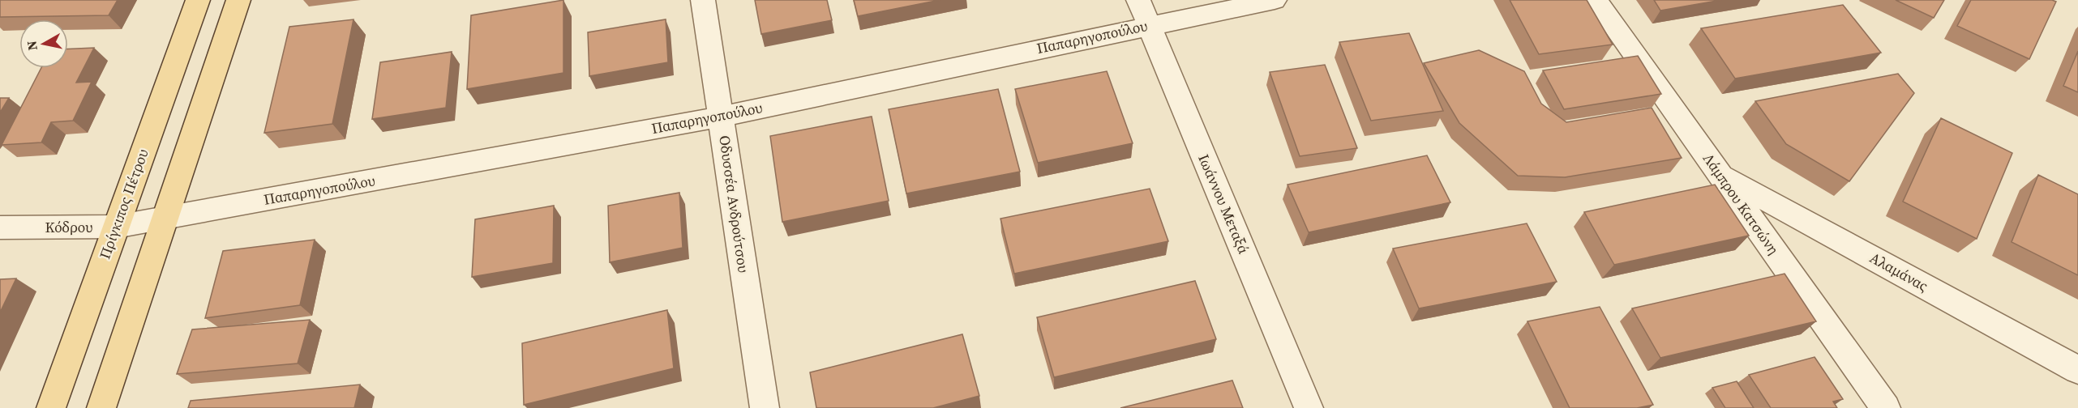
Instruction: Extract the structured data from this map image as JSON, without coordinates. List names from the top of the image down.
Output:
{
  "streets": {
    "main road": ["Πρίγκιπος Πέτρου"],
    "street": [
      "Παπαρηγοπούλου",
      "Οδυσσέα Ανδρούτσου",
      "Ιωάννου Μεταξά",
      "Λάμπρου Κατσώνη",
      "Κόδρου",
      "Αλαμάνας"
    ]
  },
  "crossings": [
    ["Παπαρηγοπούλου", "Πρίγκιπος Πέτρου"],
    ["Παπαρηγοπούλου", "Οδυσσέα Ανδρούτσου"],
    ["Παπαρηγοπούλου", "Ιωάννου Μεταξά"],
    ["Παπαρηγοπούλου", "Κόδρου"],
    ["Πρίγκιπος Πέτρου", "Κόδρου"],
    ["Λάμπρου Κατσώνη", "Αλαμάνας"]
  ],
  "north": "left"
}
